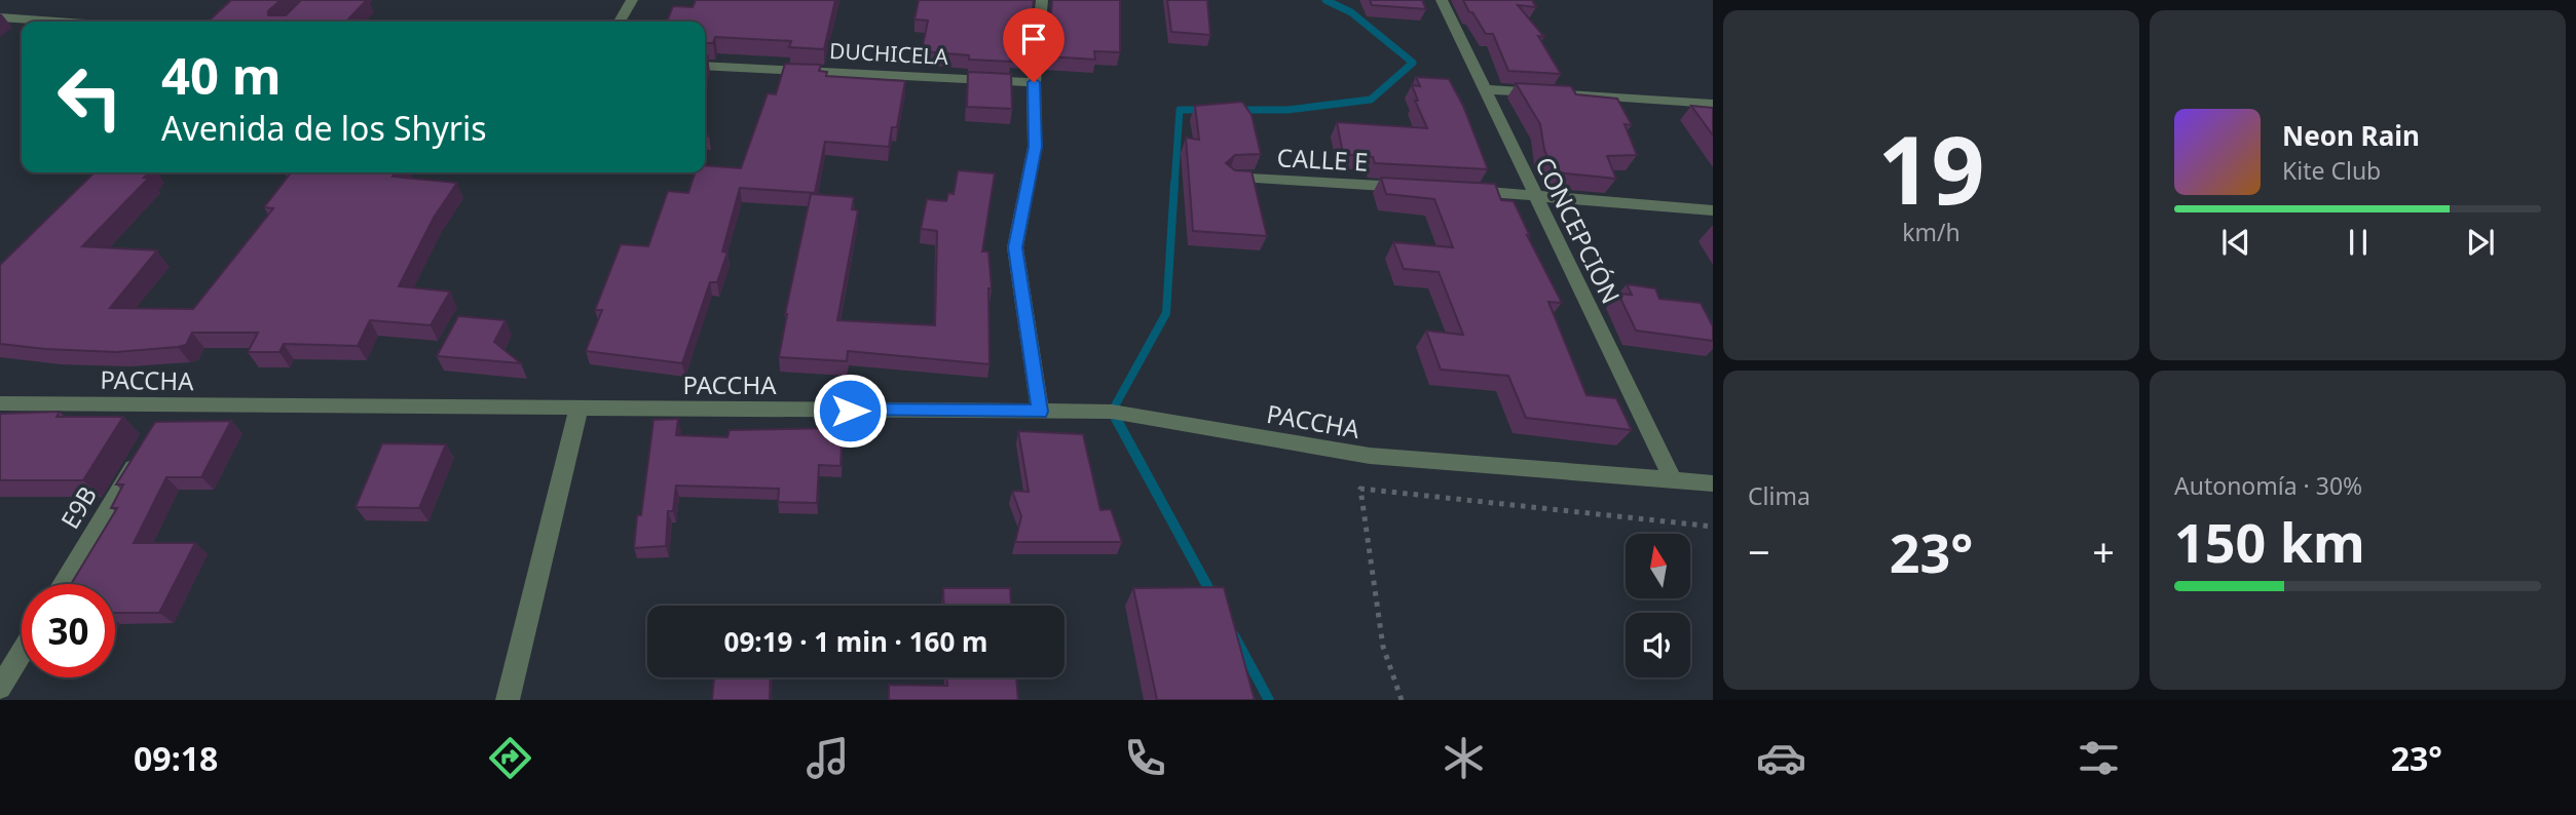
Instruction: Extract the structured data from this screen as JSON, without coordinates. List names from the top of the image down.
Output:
{
  "streets": {
    "street": [
      "DUCHICELA",
      "CALLE E",
      "CONCEPCIÓN",
      "PACCHA",
      "E9B"
    ]
  },
  "crossings": [
    ["CONCEPCIÓN", "PACCHA"]
  ],
  "north": "top",
  "page": {
    "tile": [
      ["19", "km/h"],
      "Clima",
      ["Autonomía · 30%", "150 km"]
    ],
    "turn": ["40 m", "Avenida de los Shyris"],
    "song": ["Neon Rain", "Kite Club"],
    "heat": ["−", "23°", "+"],
    "limit": "30",
    "trip": "09:19 · 1 min · 160 m",
    "tabs": ["09:18", "23°"]
  }
}
